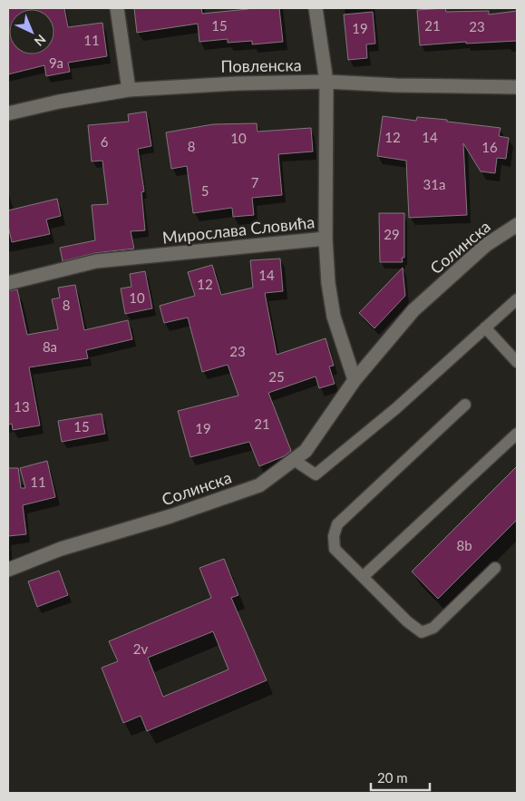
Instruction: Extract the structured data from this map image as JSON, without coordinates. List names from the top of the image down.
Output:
{
  "streets": {
    "street": ["Повленска", "Мирослава Словића", "Солинска"]
  },
  "crossings": [
    ["Повленска", "Мирослава Словића"]
  ],
  "house_numbers": [
    "15",
    "21",
    "23",
    "19",
    "11",
    "9a",
    "12",
    "14",
    "10",
    "6",
    "8",
    "16",
    "7",
    "31a",
    "5",
    "29",
    "14",
    "12",
    "10",
    "8",
    "8a",
    "23",
    "25",
    "13",
    "21",
    "15",
    "19",
    "11",
    "8b",
    "2v"
  ],
  "scale_bar": "20 m",
  "north": "bottom right"
}
